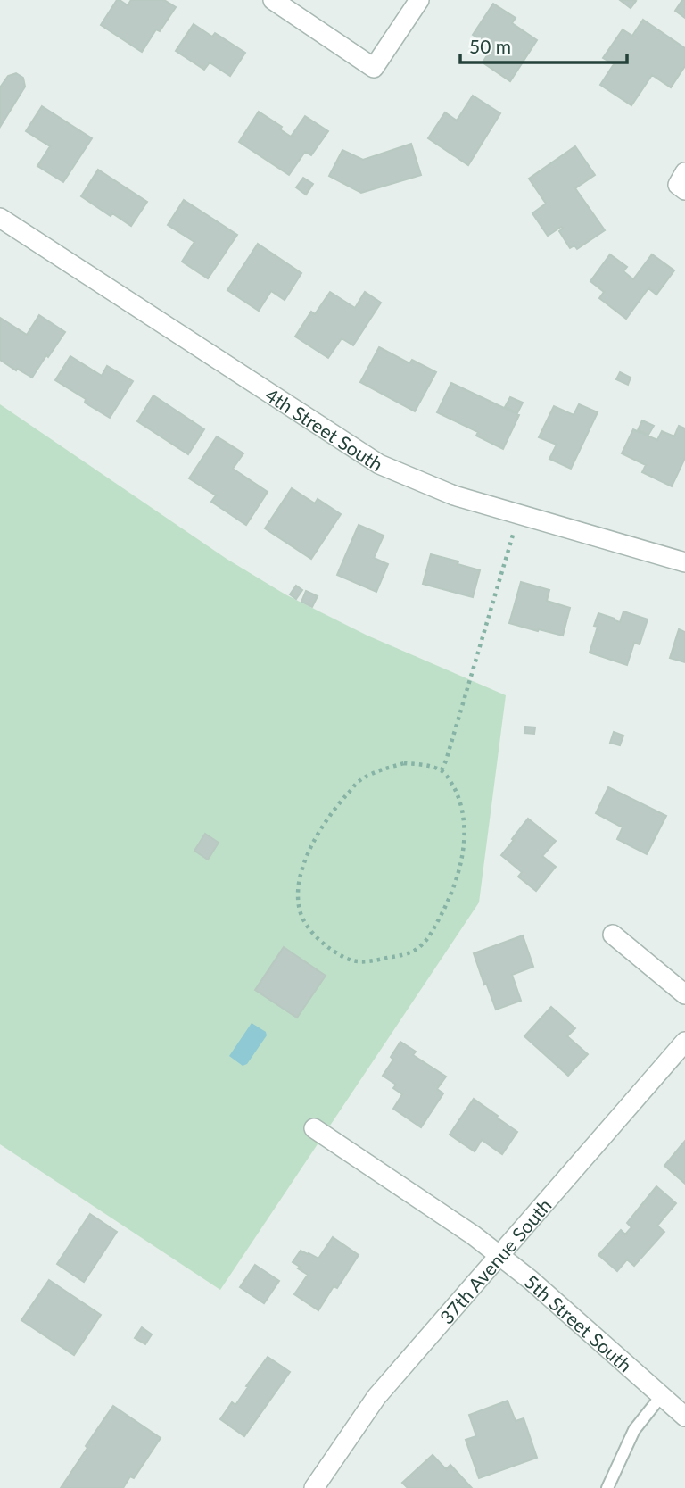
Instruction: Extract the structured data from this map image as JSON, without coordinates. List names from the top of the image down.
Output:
{
  "streets": {
    "street": ["4th Street South", "37th Avenue South", "5th Street South"]
  },
  "crossings": [
    ["37th Avenue South", "5th Street South"]
  ],
  "scale_bar": "50 m"
}
